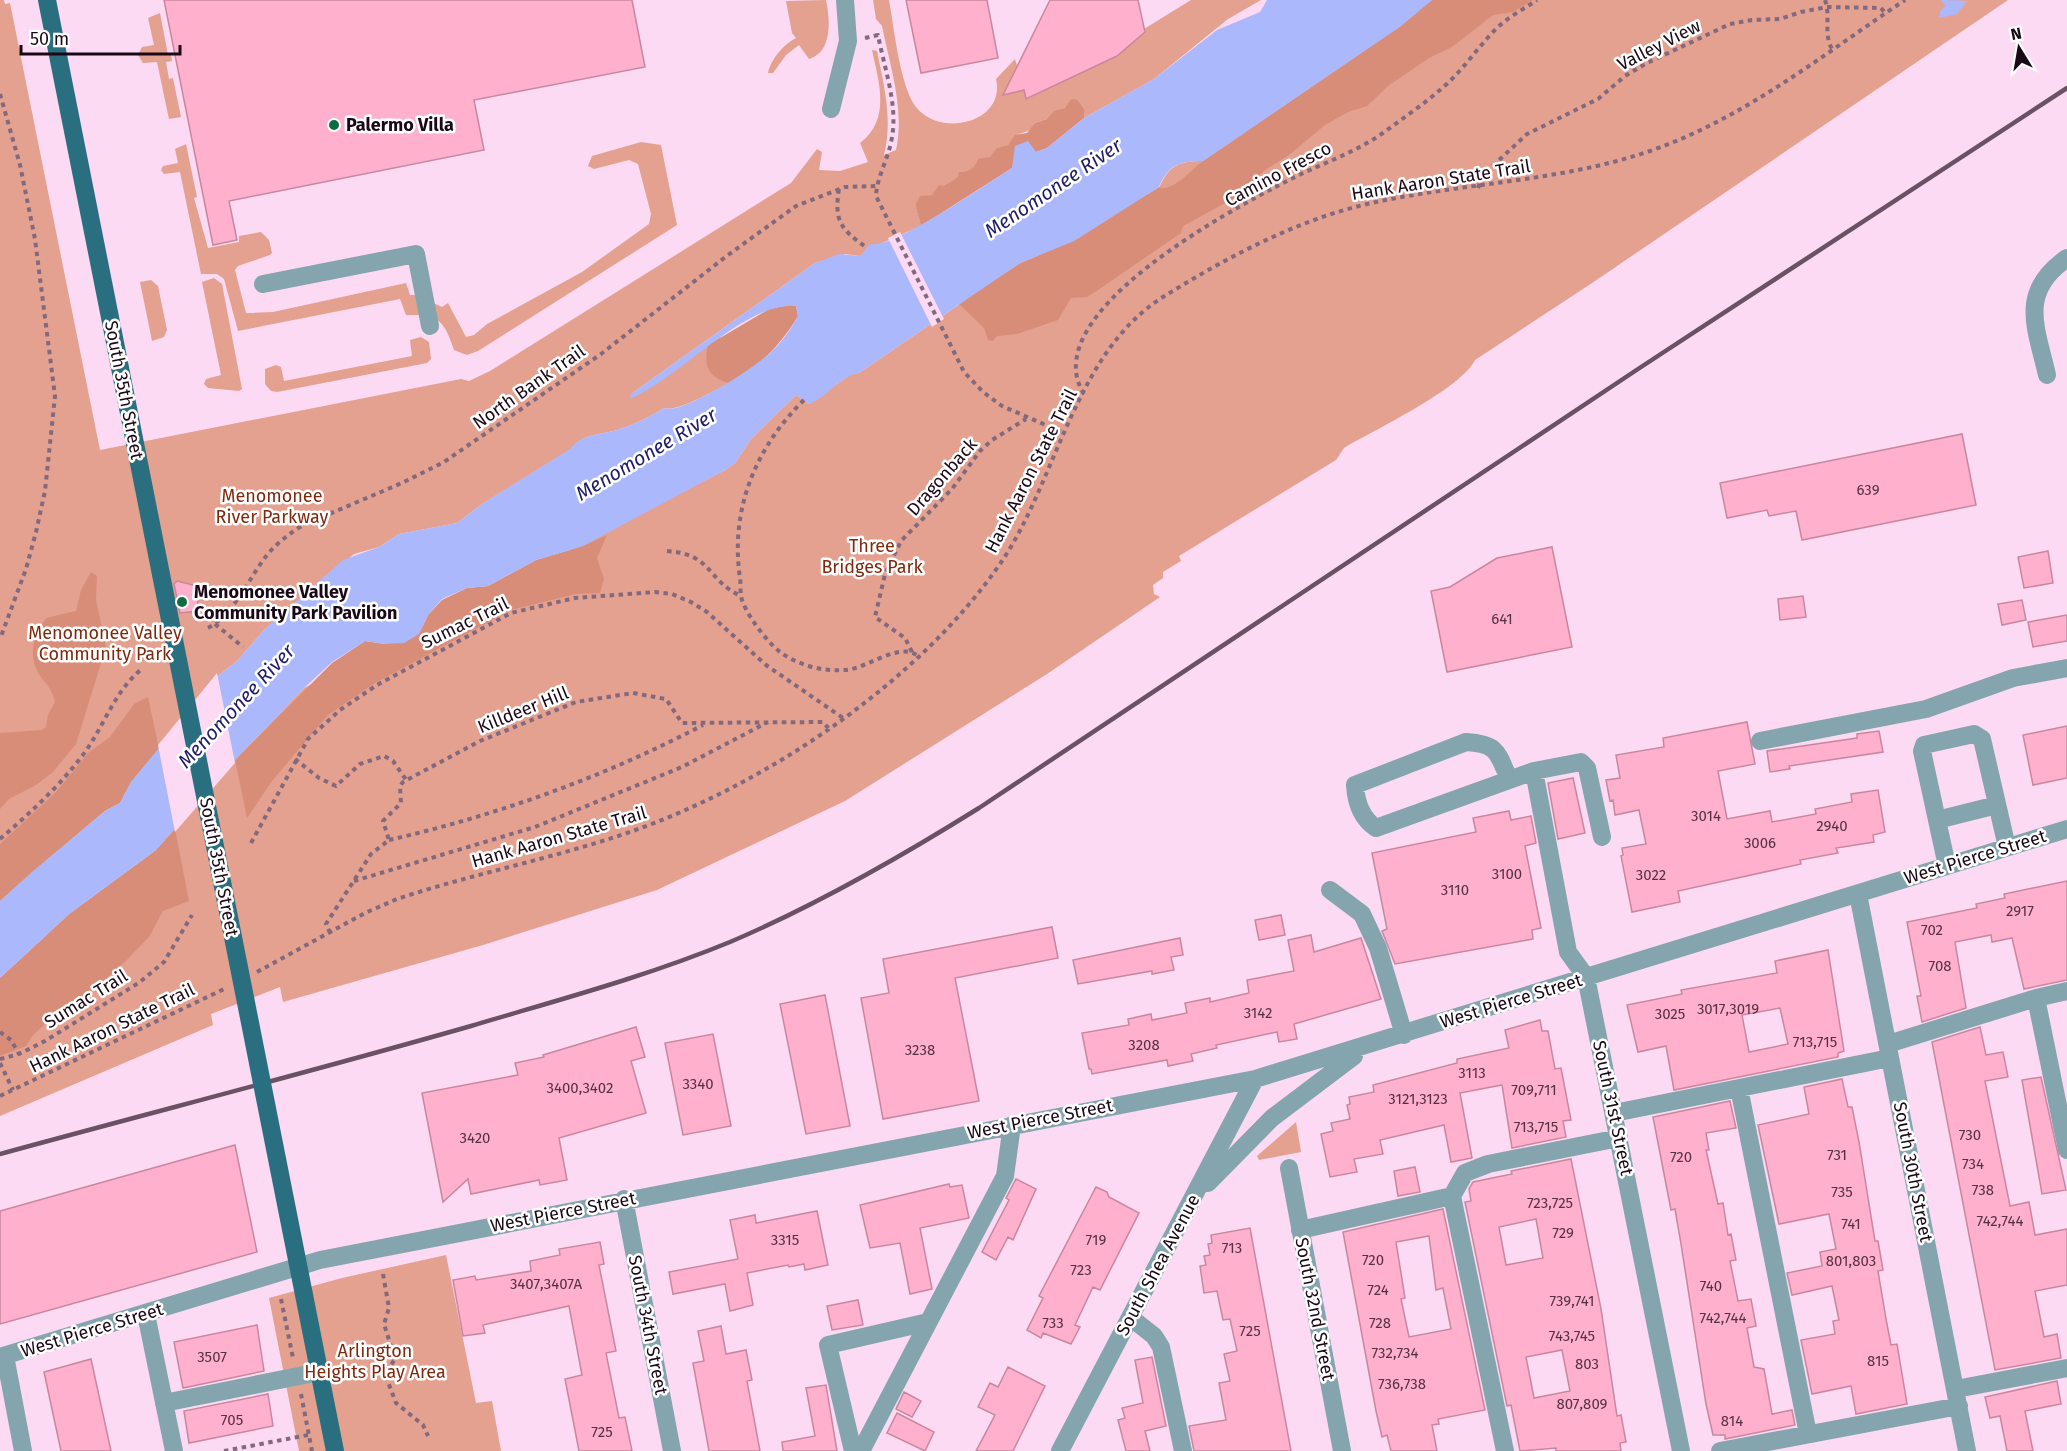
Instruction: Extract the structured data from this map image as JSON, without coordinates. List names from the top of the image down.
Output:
{
  "streets": {
    "main road": ["South 35th Street"],
    "street": [
      "West Pierce Street",
      "South 31st Street",
      "South 30th Street",
      "South Shea Avenue",
      "South 32nd Street",
      "South 34th Street"
    ],
    "path": [
      "Valley View",
      "Camino Fresco",
      "Hank Aaron State Trail",
      "North Bank Trail",
      "Dragonback",
      "Sumac Trail",
      "Killdeer Hill"
    ]
  },
  "crossings": [
    ["Valley View", "Hank Aaron State Trail"],
    ["Camino Fresco", "Hank Aaron State Trail"],
    ["Hank Aaron State Trail", "Sumac Trail"],
    ["Hank Aaron State Trail", "Killdeer Hill"],
    ["West Pierce Street", "South 31st Street"],
    ["West Pierce Street", "South 30th Street"],
    ["West Pierce Street", "South Shea Avenue"],
    ["West Pierce Street", "South 34th Street"]
  ],
  "water": ["Menomonee River"],
  "parks": [
    "Menomonee River Parkway",
    "Three Bridges Park",
    "Menomonee Valley Community Park",
    "Arlington Heights Play Area"
  ],
  "places": ["Palermo Villa", "Menomonee Valley Community Park Pavilion"],
  "house_numbers": [
    "639",
    "641",
    "3014",
    "2940",
    "3006",
    "3100",
    "3022",
    "3110",
    "2917",
    "702",
    "708",
    "3017,3019",
    "3142",
    "3025",
    "713,715",
    "3208",
    "3238",
    "3113",
    "3340",
    "3400,3402",
    "709,711",
    "3121,3123",
    "713,715",
    "730",
    "3420",
    "731",
    "720",
    "734",
    "738",
    "735",
    "723,725",
    "742,744",
    "741",
    "729",
    "3315",
    "719",
    "713",
    "720",
    "801,803",
    "723",
    "3407,3407A",
    "740",
    "724",
    "739,741",
    "742,744",
    "733",
    "728",
    "725",
    "743,745",
    "732,734",
    "3507",
    "815",
    "803",
    "736,738",
    "807,809",
    "705",
    "814",
    "725"
  ],
  "scale_bar": "50 m",
  "north": "top"
}
